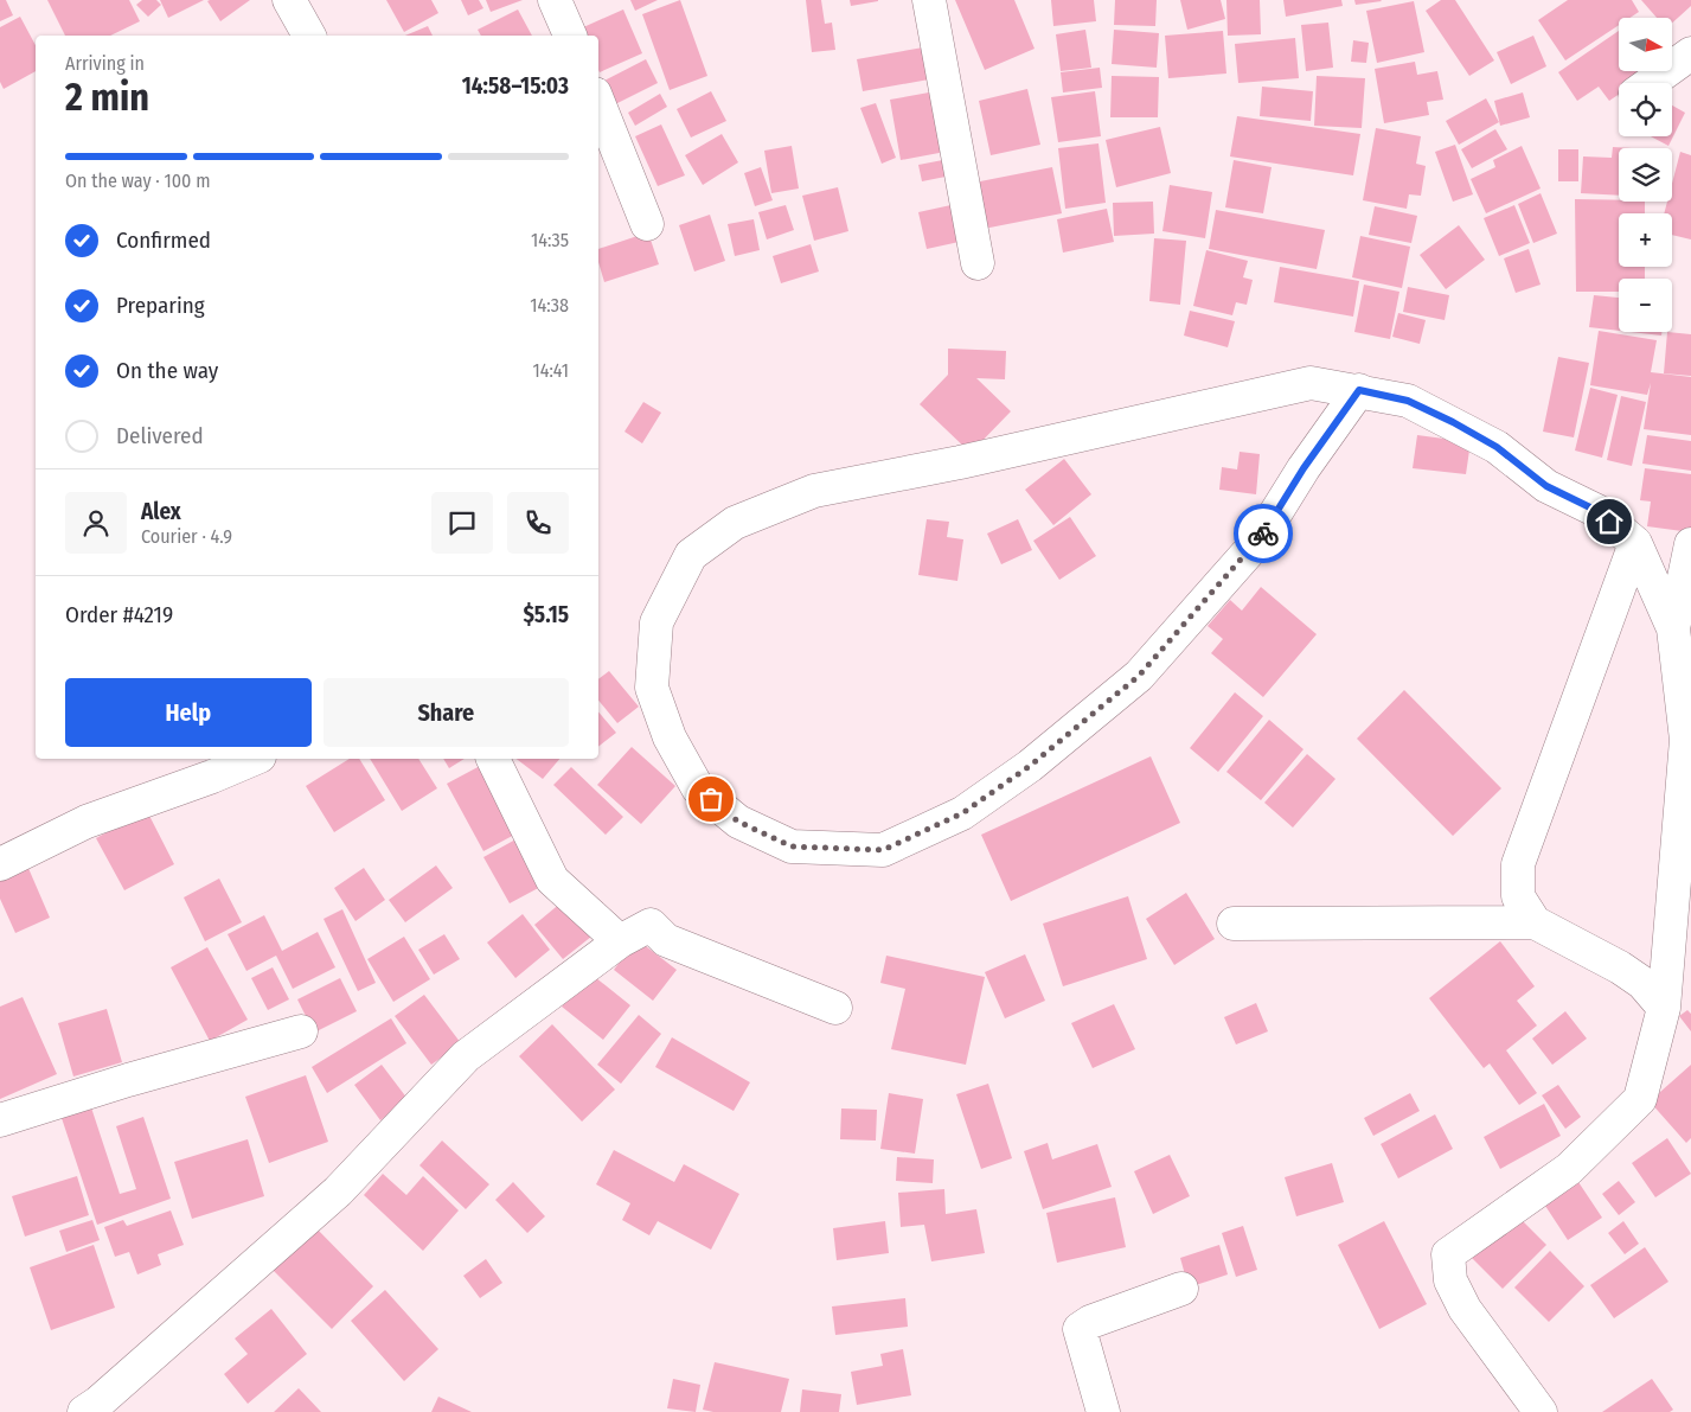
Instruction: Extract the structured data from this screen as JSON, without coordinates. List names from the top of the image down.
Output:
{
  "north": "right",
  "page": {
    "map_buttons": ["+", "−"],
    "heading": ["2 min", "Arriving in", "14:58–15:03"],
    "panel": [
      "Alex",
      "Courier · 4.9",
      "Order #4219",
      "$5.15"
    ],
    "bar": "On the way · 100 m",
    "list": [
      ["Confirmed", "14:35"],
      ["Preparing", "14:38"],
      ["On the way", "14:41"],
      "Delivered"
    ],
    "buttons": ["Help", "Share"]
  }
}
